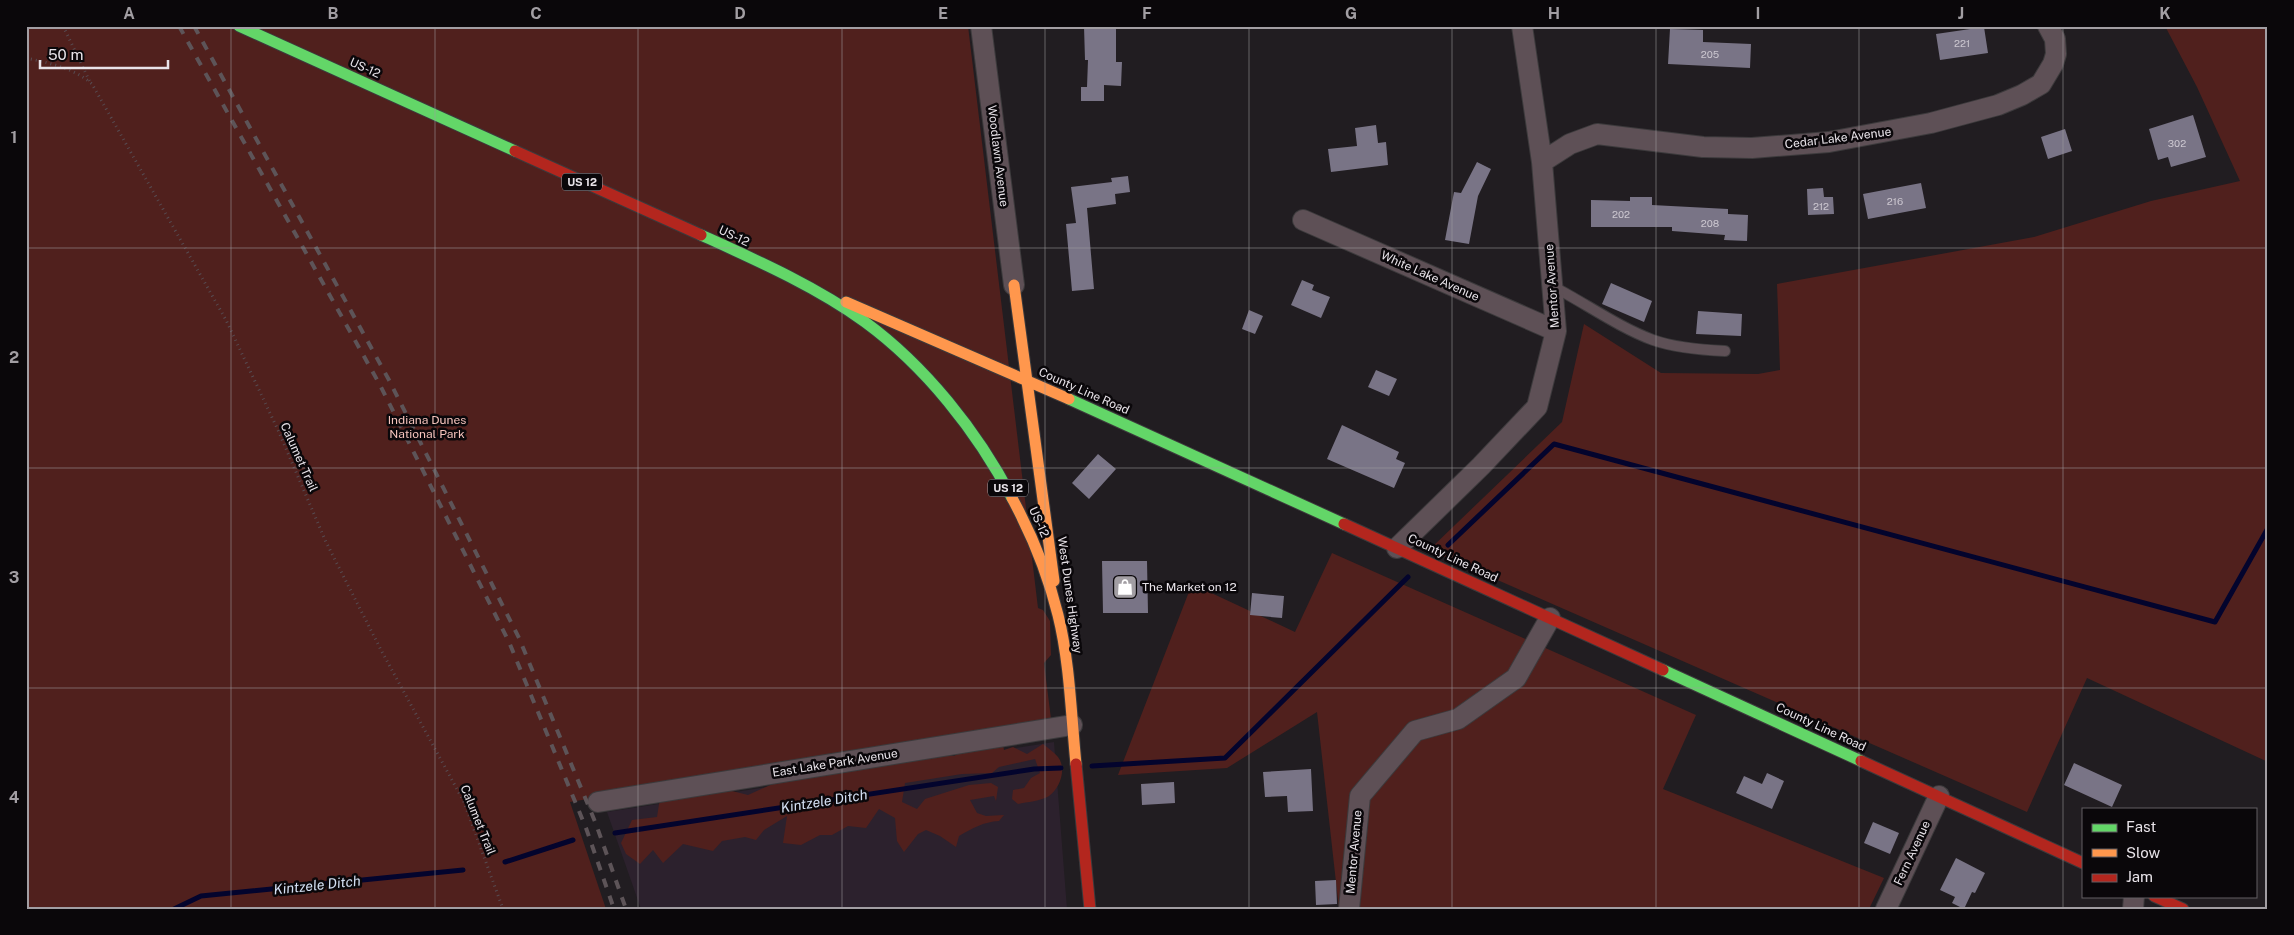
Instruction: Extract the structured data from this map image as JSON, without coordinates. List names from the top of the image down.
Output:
{
  "streets": {
    "street": [
      "US-12",
      "Cedar Lake Avenue",
      "Woodlawn Avenue",
      "US 12",
      "White Lake Avenue",
      "Mentor Avenue",
      "County Line Road",
      "West Dunes Highway",
      "East Lake Park Avenue",
      "Fern Avenue"
    ],
    "path": ["Calumet Trail"]
  },
  "crossings": [
    ["US-12", "County Line Road"],
    ["US-12", "West Dunes Highway"],
    ["Cedar Lake Avenue", "Mentor Avenue"],
    ["Woodlawn Avenue", "West Dunes Highway"],
    ["White Lake Avenue", "Mentor Avenue"],
    ["Mentor Avenue", "County Line Road"],
    ["County Line Road", "West Dunes Highway"],
    ["County Line Road", "Fern Avenue"],
    ["West Dunes Highway", "East Lake Park Avenue"]
  ],
  "water": ["Kintzele Ditch"],
  "parks": ["Indiana Dunes National Park"],
  "places": {
    "shop": ["The Market on 12"]
  },
  "house_numbers": [
    "221",
    "205",
    "302",
    "216",
    "212",
    "202",
    "208"
  ],
  "legend": ["Fast", "Slow", "Jam"],
  "scale_bar": "50 m",
  "grid": {
    "columns": [
      "A",
      "B",
      "C",
      "D",
      "E",
      "F",
      "G",
      "H",
      "I",
      "J",
      "K"
    ],
    "rows": [
      "1",
      "2",
      "3",
      "4"
    ]
  }
}
